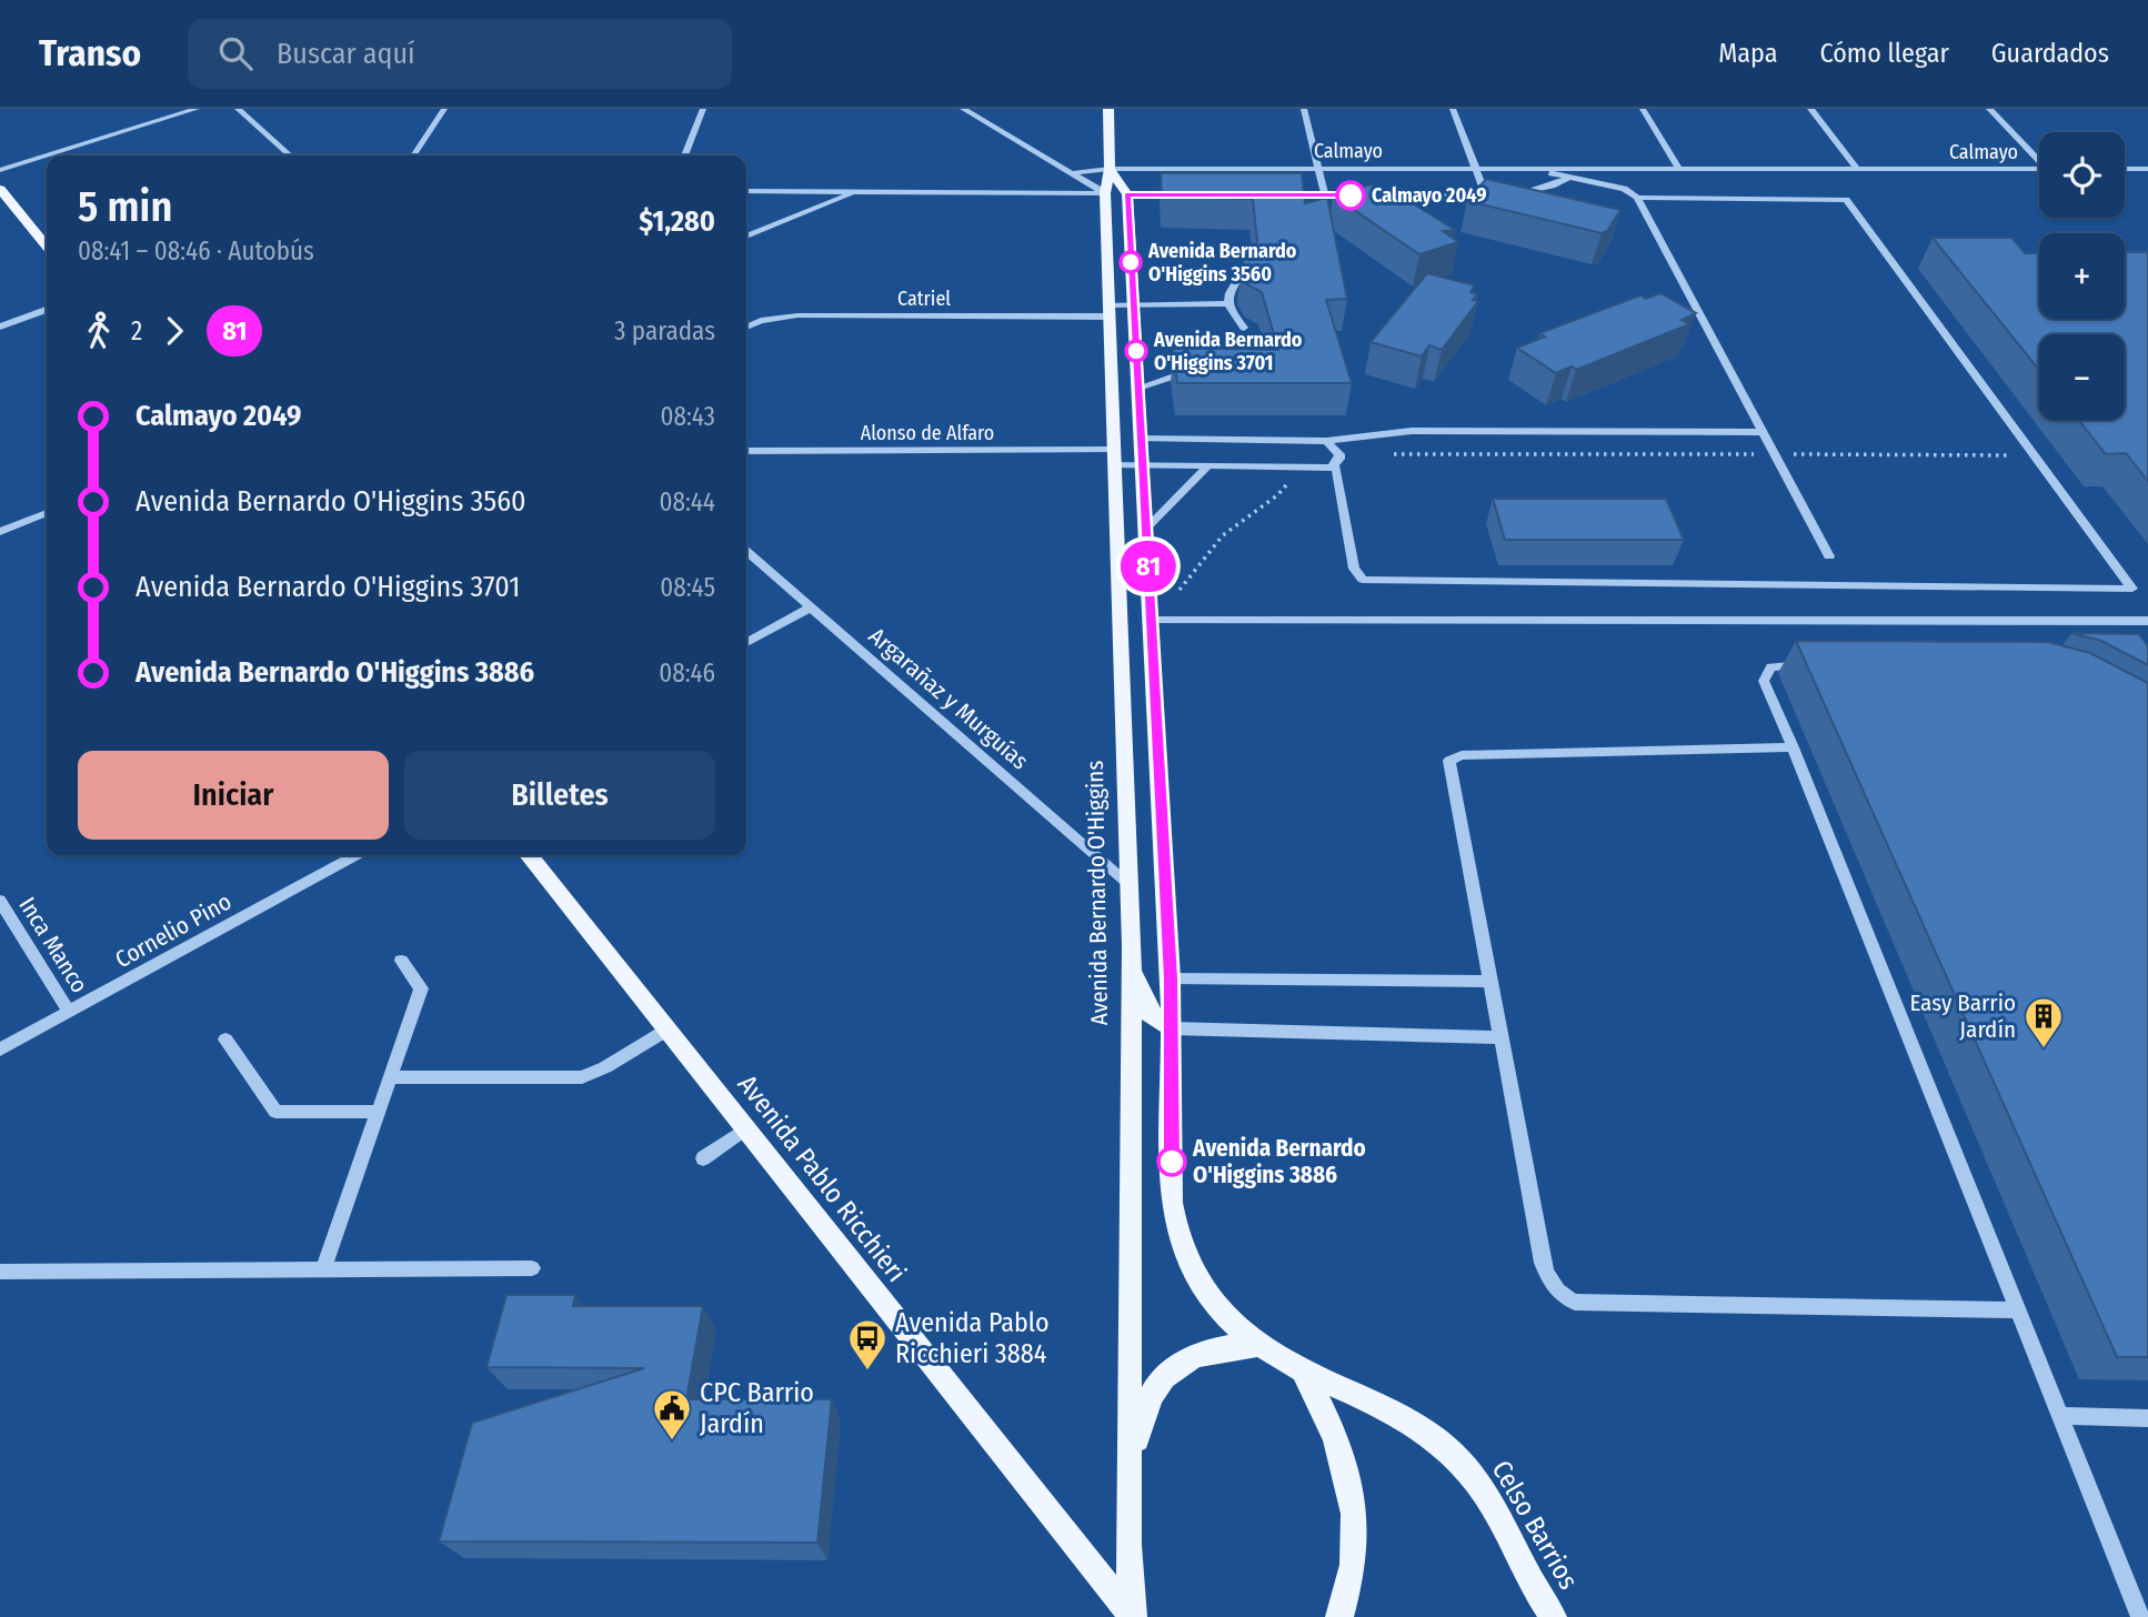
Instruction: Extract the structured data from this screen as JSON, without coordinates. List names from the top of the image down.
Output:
{
  "streets": {
    "main road": ["Avenida Bernardo O'Higgins", "Avenida Pablo Ricchieri", "Celso Barrios"],
    "street": [
      "Calmayo",
      "Catriel",
      "Alonso de Alfaro",
      "Argarañaz y Murguías",
      "Cornelio Pino",
      "Inca Manco"
    ]
  },
  "crossings": [
    ["Calmayo", "Avenida Bernardo O'Higgins"],
    ["Catriel", "Avenida Bernardo O'Higgins"],
    ["Alonso de Alfaro", "Avenida Bernardo O'Higgins"],
    ["Argarañaz y Murguías", "Avenida Bernardo O'Higgins"],
    ["Avenida Bernardo O'Higgins", "Avenida Pablo Ricchieri"],
    ["Cornelio Pino", "Inca Manco"]
  ],
  "places": {
    "other": [
      "Calmayo 2049",
      "Avenida Bernardo O'Higgins 3560",
      "Avenida Bernardo O'Higgins 3701",
      "Avenida Bernardo O'Higgins 3886"
    ],
    "building": ["Easy Barrio Jardín"],
    "bus stop": ["Avenida Pablo Ricchieri 3884"],
    "public building": ["CPC Barrio Jardín"]
  },
  "lines": ["bus line 81"],
  "page": {
    "header": "Transo",
    "search": "Buscar aquí",
    "nav": ["Mapa", "Cómo llegar", "Guardados"],
    "on_map": "81",
    "map_buttons": ["+", "−"],
    "heading": ["5 min", "08:41 – 08:46 · Autobús", "$1,280"],
    "legs": ["2", "81", "3 paradas"],
    "list": [
      {
        "name": "Calmayo 2049",
        "value": "08:43"
      },
      {
        "name": "Avenida Bernardo O'Higgins 3560",
        "value": "08:44"
      },
      {
        "name": "Avenida Bernardo O'Higgins 3701",
        "value": "08:45"
      },
      {
        "name": "Avenida Bernardo O'Higgins 3886",
        "value": "08:46"
      }
    ],
    "buttons": ["Iniciar", "Billetes"]
  }
}
